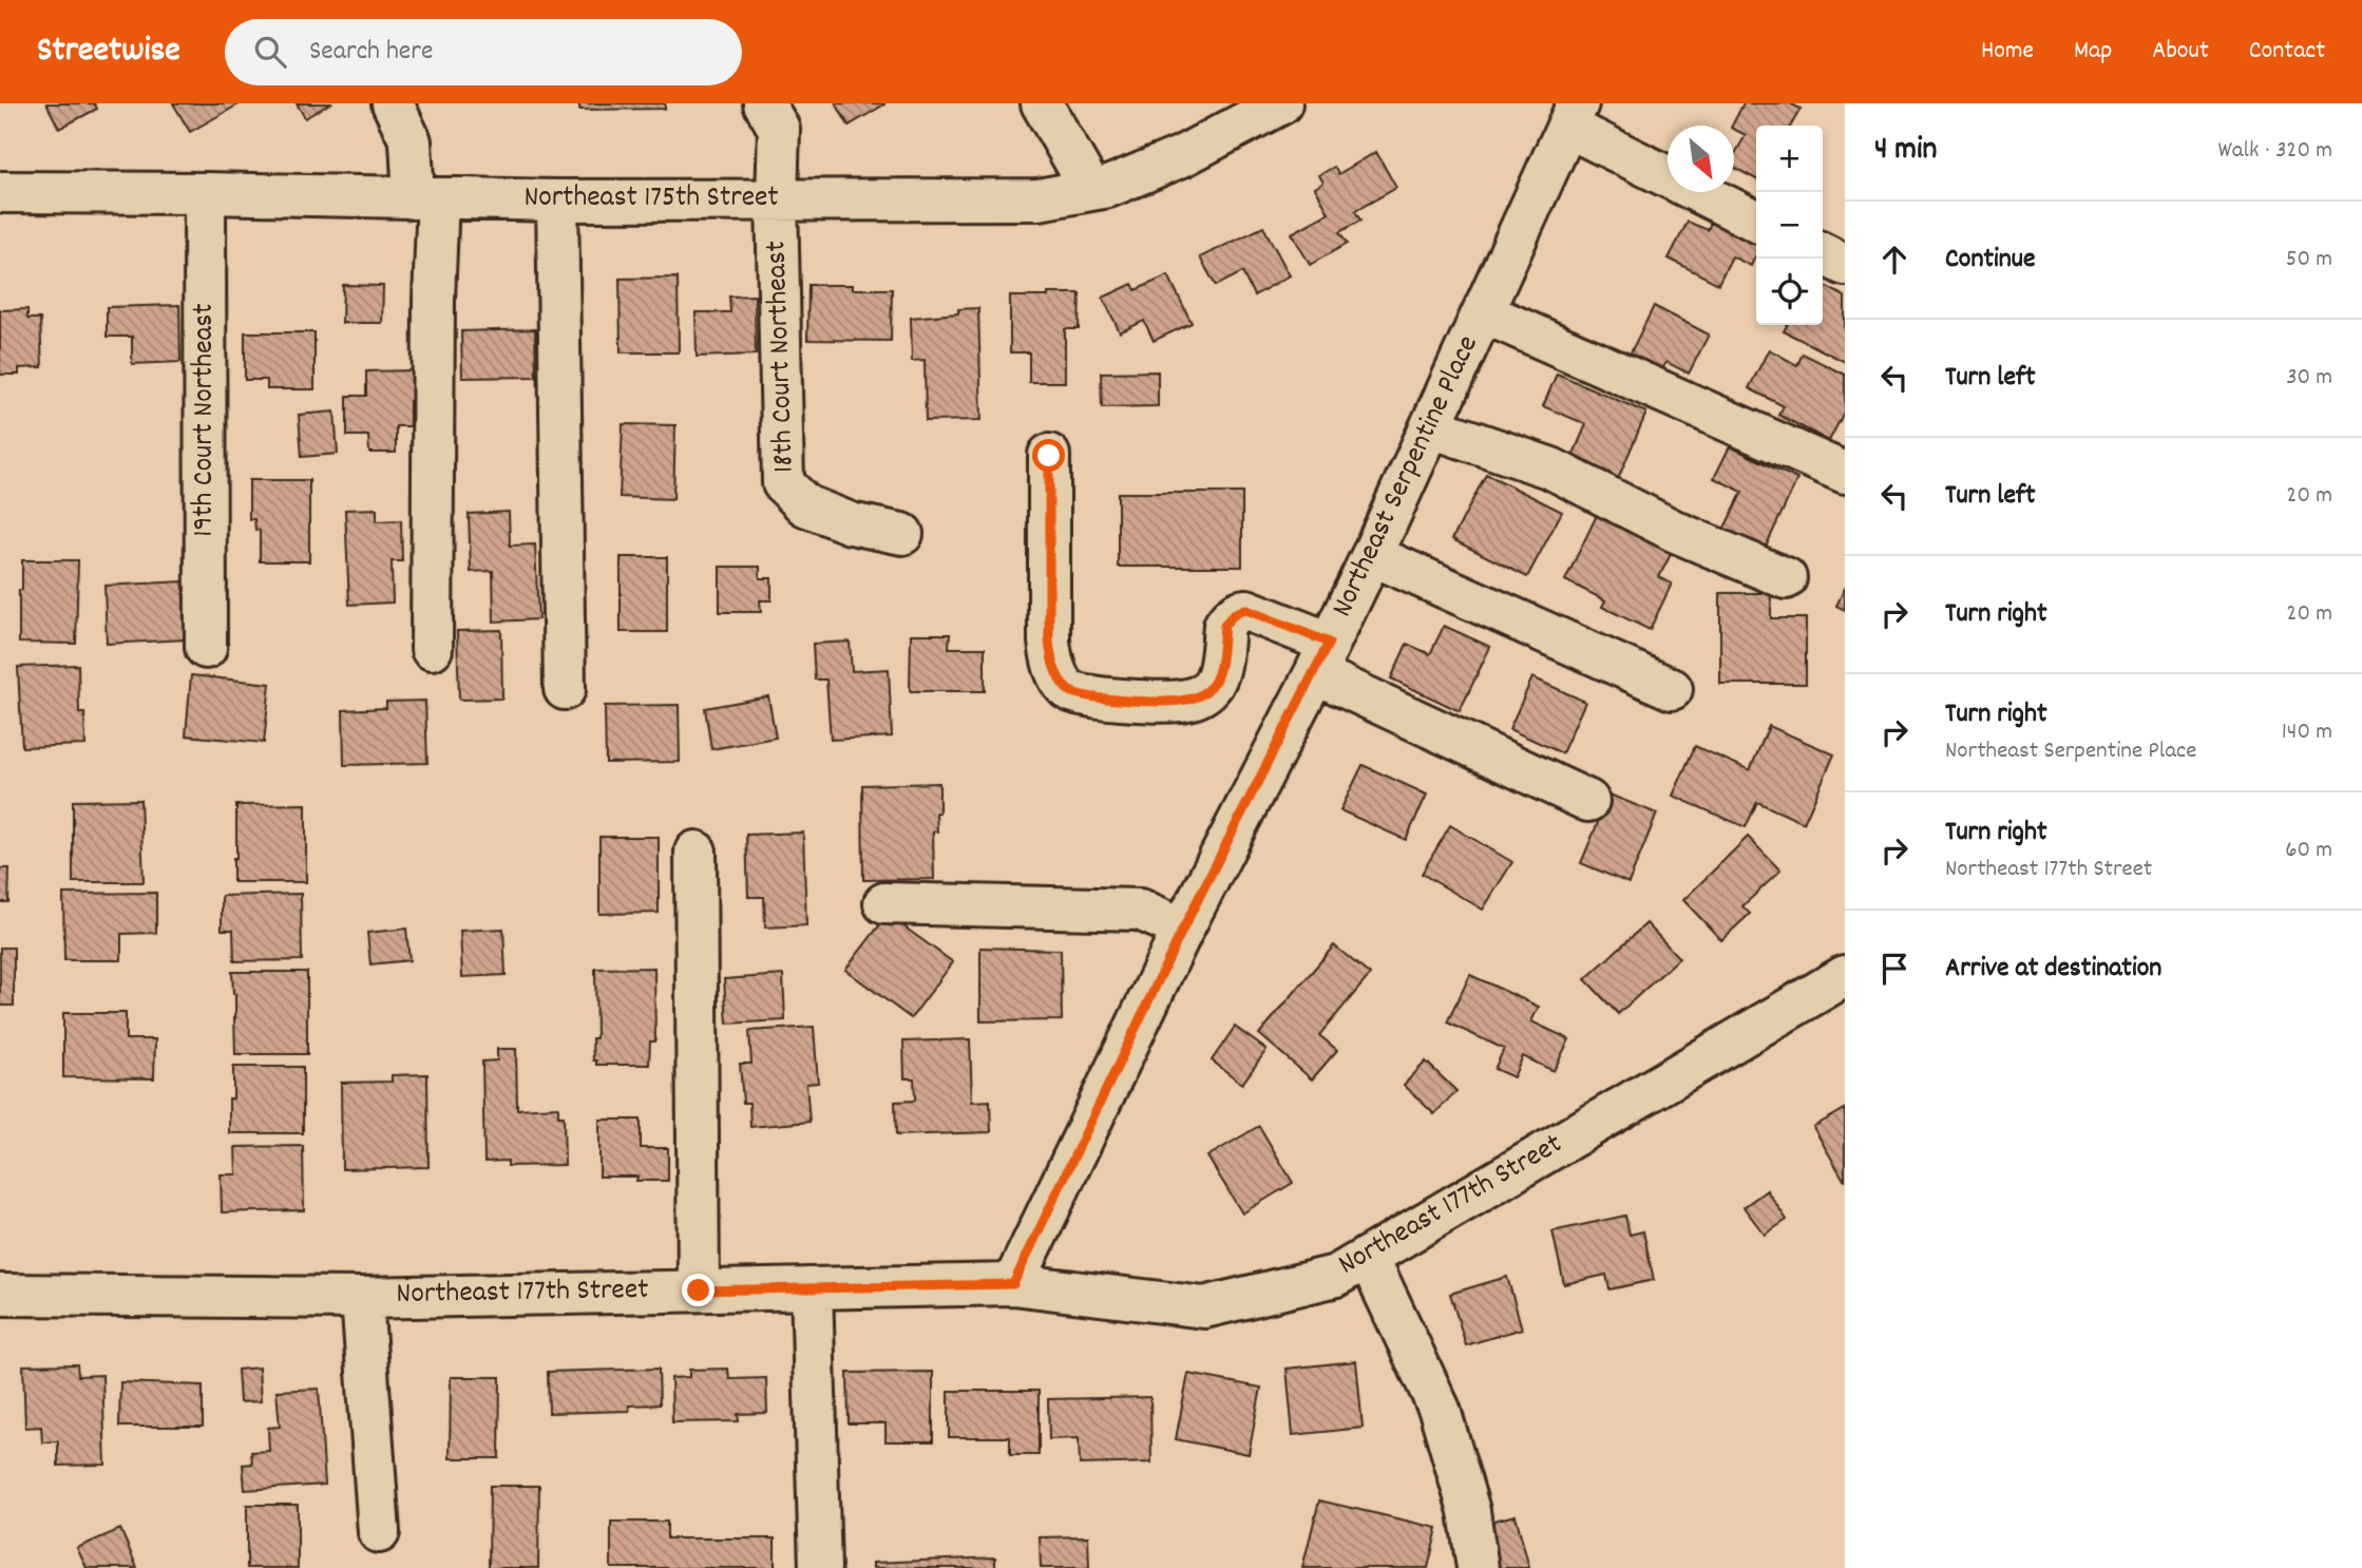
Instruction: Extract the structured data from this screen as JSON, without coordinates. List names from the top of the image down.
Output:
{
  "streets": {
    "street": [
      "Northeast 175th Street",
      "18th Court Northeast",
      "19th Court Northeast",
      "Northeast Serpentine Place",
      "Northeast 177th Street"
    ]
  },
  "crossings": [
    ["Northeast 175th Street", "18th Court Northeast"],
    ["Northeast 175th Street", "19th Court Northeast"],
    ["Northeast Serpentine Place", "Northeast 177th Street"]
  ],
  "north": "bottom right",
  "page": {
    "header": "Streetwise",
    "search": "Search here",
    "nav": [
      "Home",
      "Map",
      "About",
      "Contact"
    ],
    "heading": ["4 min", "Walk · 320 m"],
    "map_buttons": ["+", "−"],
    "list": [
      ["Continue", "50 m"],
      ["Turn left", "30 m"],
      ["Turn left", "20 m"],
      ["Turn right", "20 m"],
      ["Turn right", "Northeast Serpentine Place", "140 m"],
      ["Turn right", "Northeast 177th Street", "60 m"],
      "Arrive at destination"
    ]
  }
}
